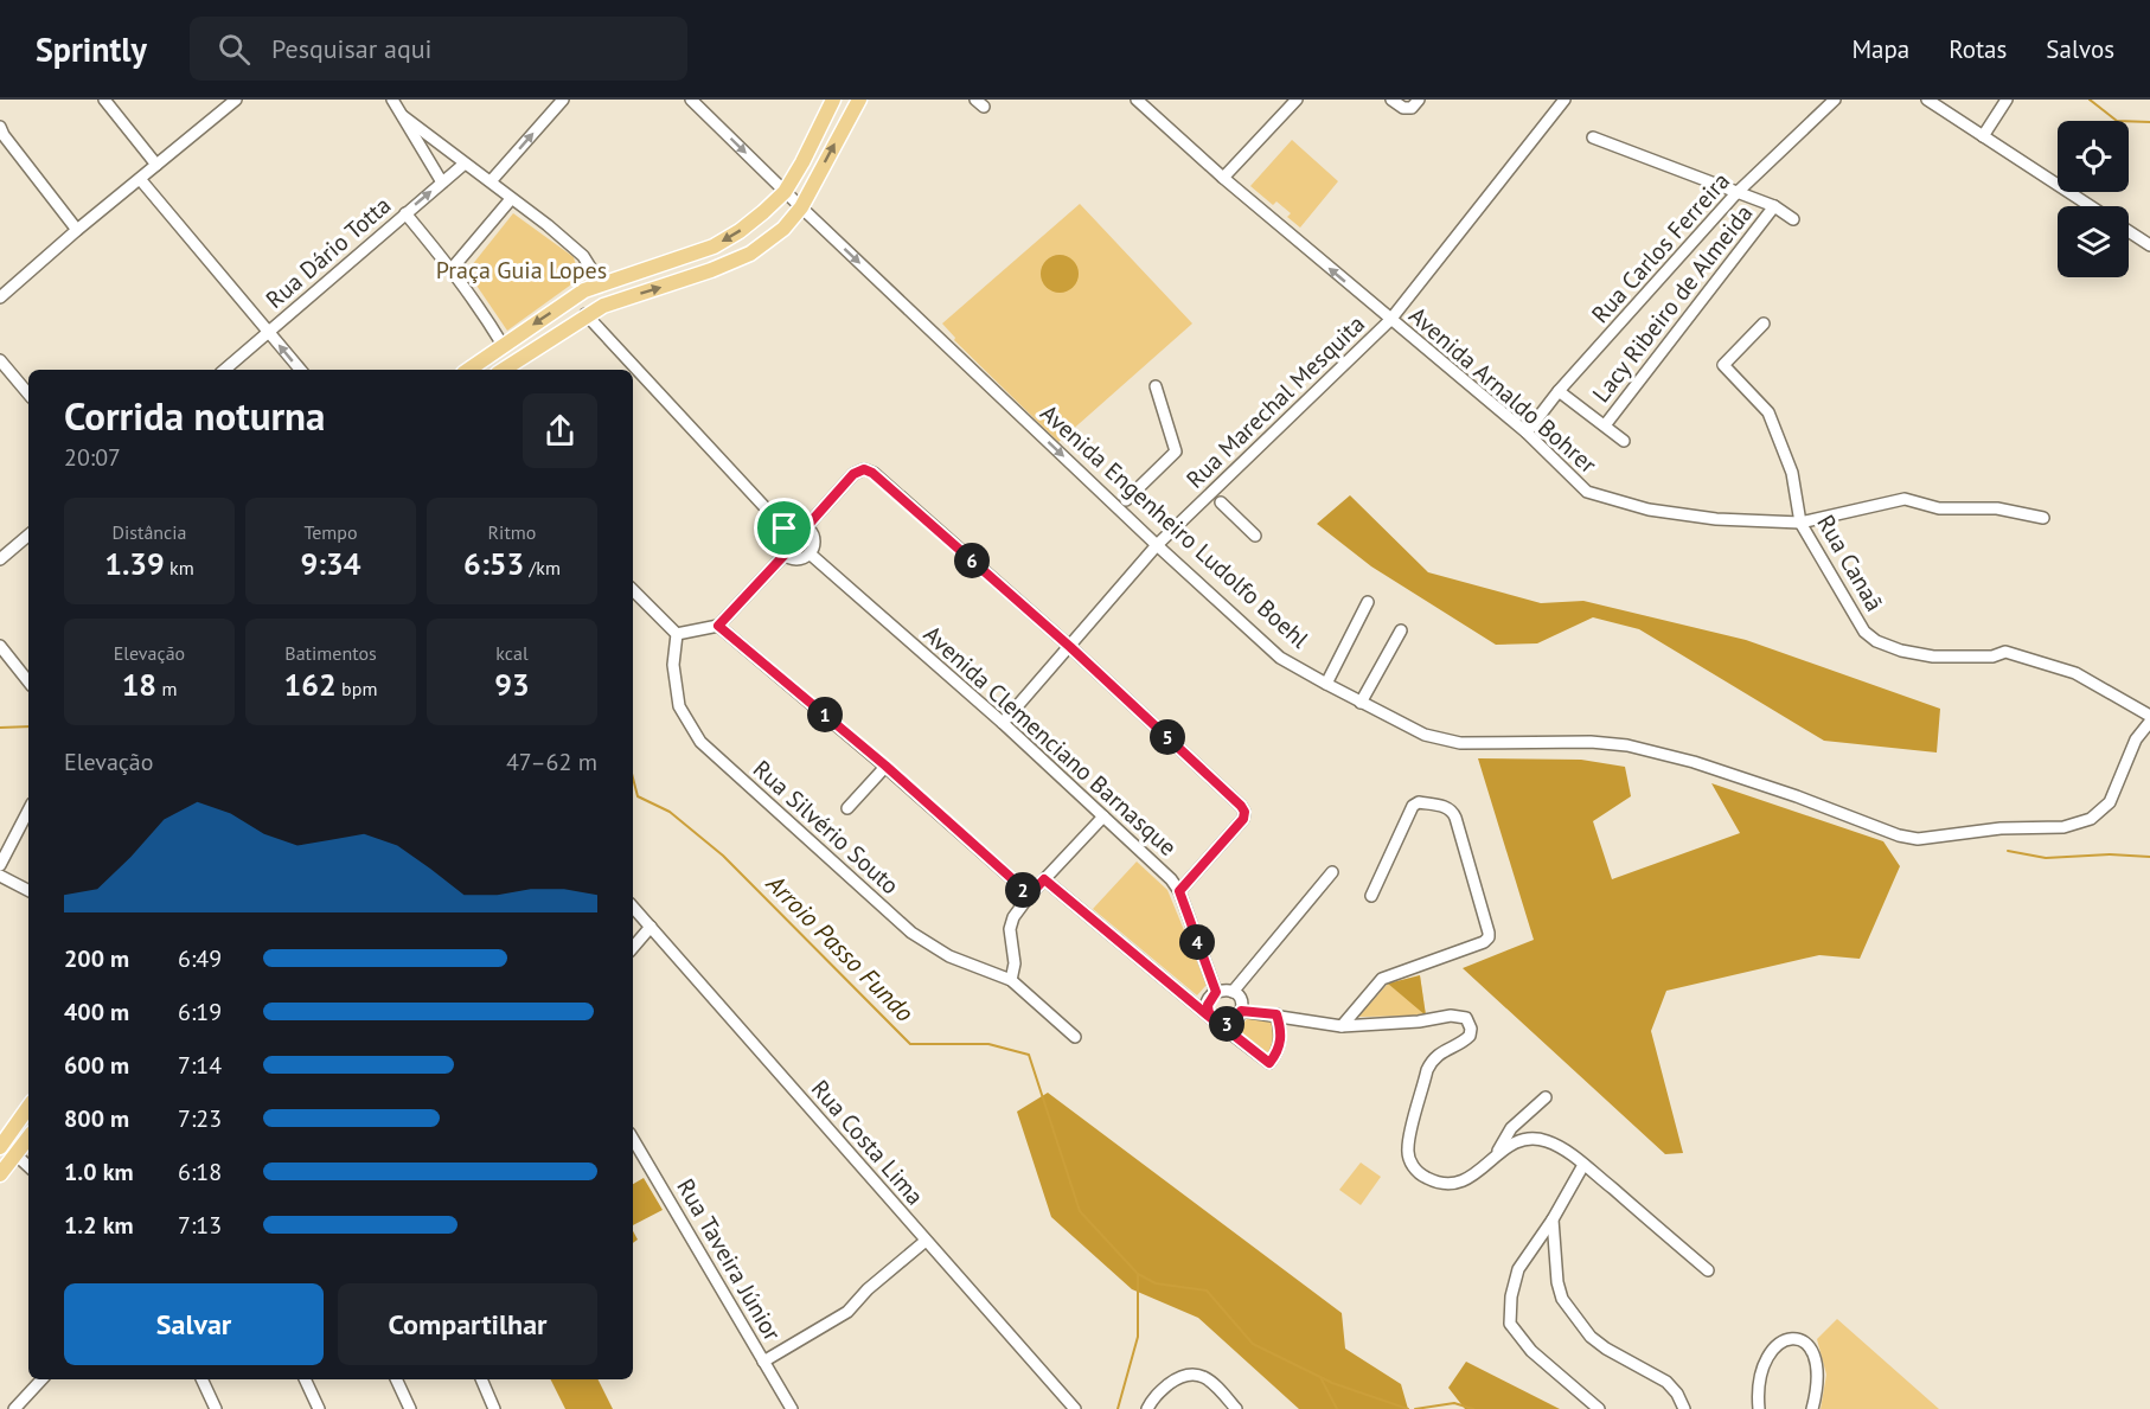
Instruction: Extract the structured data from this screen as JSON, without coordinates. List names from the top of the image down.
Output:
{
  "streets": {
    "street": [
      "Rua Carlos Ferreira",
      "Rua Dário Totta",
      "Lacy Ribeiro de Almeida",
      "Avenida Arnaldo Bohrer",
      "Rua Marechal Mesquita",
      "Avenida Engenheiro Ludolfo Boehl",
      "Rua Canaã",
      "Avenida Clemenciano Barnasque",
      "Rua Silvério Souto",
      "Rua Costa Lima",
      "Rua Taveira Júnior"
    ]
  },
  "crossings": [
    ["Rua Carlos Ferreira", "Avenida Arnaldo Bohrer"],
    ["Avenida Arnaldo Bohrer", "Rua Marechal Mesquita"],
    ["Avenida Arnaldo Bohrer", "Rua Canaã"],
    ["Rua Marechal Mesquita", "Avenida Engenheiro Ludolfo Boehl"],
    ["Rua Marechal Mesquita", "Avenida Clemenciano Barnasque"]
  ],
  "one_way": ["Avenida Engenheiro Ludolfo Boehl"],
  "water": ["Arroio Passo Fundo"],
  "parks": ["Praça Guia Lopes"],
  "page": {
    "header": "Sprintly",
    "search": "Pesquisar aqui",
    "nav": ["Mapa", "Rotas", "Salvos"],
    "heading": ["Corrida noturna", "20:07"],
    "stats": [
      ["Distância", "1.39 km"],
      ["Tempo", "9:34"],
      ["Ritmo", "6:53 /km"],
      ["Elevação", "18 m"],
      ["Batimentos", "162 bpm"],
      ["kcal", "93"]
    ],
    "pins": [
      "6",
      "1",
      "5",
      "2",
      "4",
      "3"
    ],
    "chart": ["Elevação", "47–62 m"],
    "list": [
      {
        "name": "200 m",
        "note": "6:49"
      },
      {
        "name": "400 m",
        "note": "6:19"
      },
      {
        "name": "600 m",
        "note": "7:14"
      },
      {
        "name": "800 m",
        "note": "7:23"
      },
      {
        "name": "1.0 km",
        "note": "6:18"
      },
      {
        "name": "1.2 km",
        "note": "7:13"
      }
    ],
    "buttons": ["Salvar", "Compartilhar"]
  }
}
